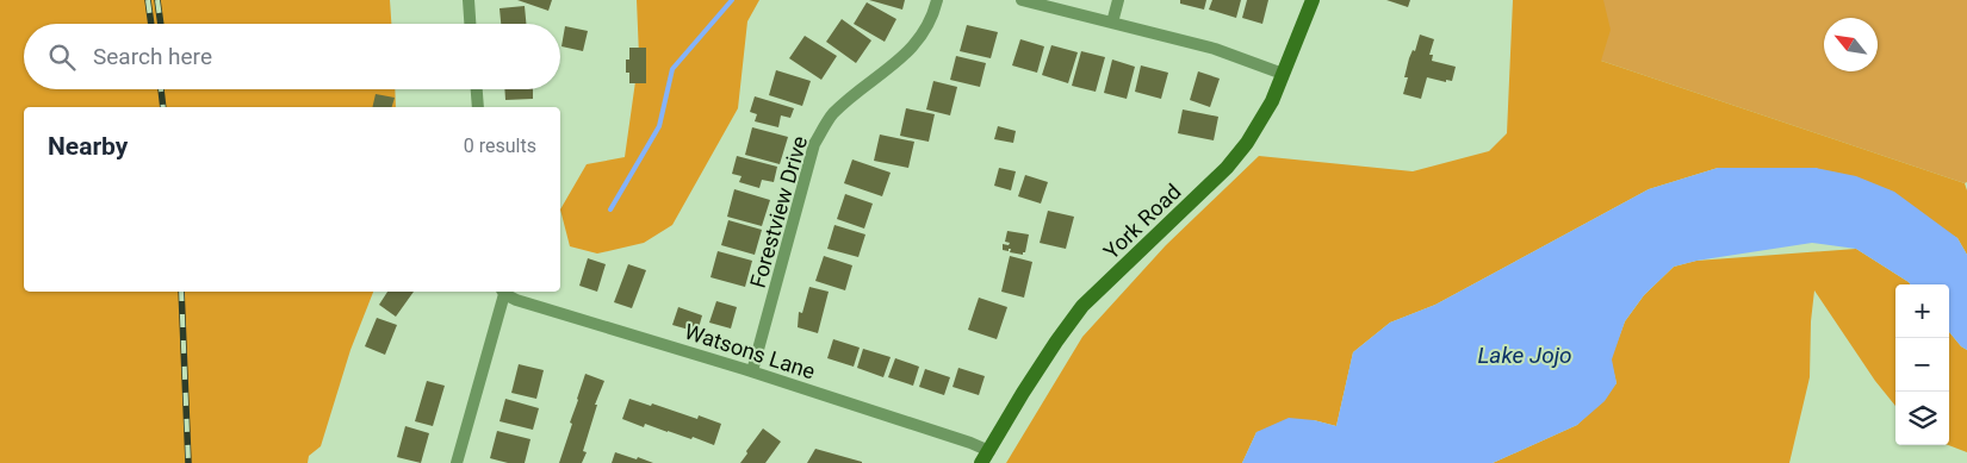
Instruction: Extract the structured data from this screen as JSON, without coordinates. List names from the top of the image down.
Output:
{
  "streets": {
    "street": ["Forestview Drive", "York Road", "Watsons Lane"]
  },
  "crossings": [
    ["Forestview Drive", "Watsons Lane"],
    ["York Road", "Watsons Lane"]
  ],
  "water": ["Lake Jojo"],
  "north": "top left",
  "page": {
    "search": "Search here",
    "heading": ["Nearby", "0 results"],
    "map_buttons": ["+", "−"]
  }
}
